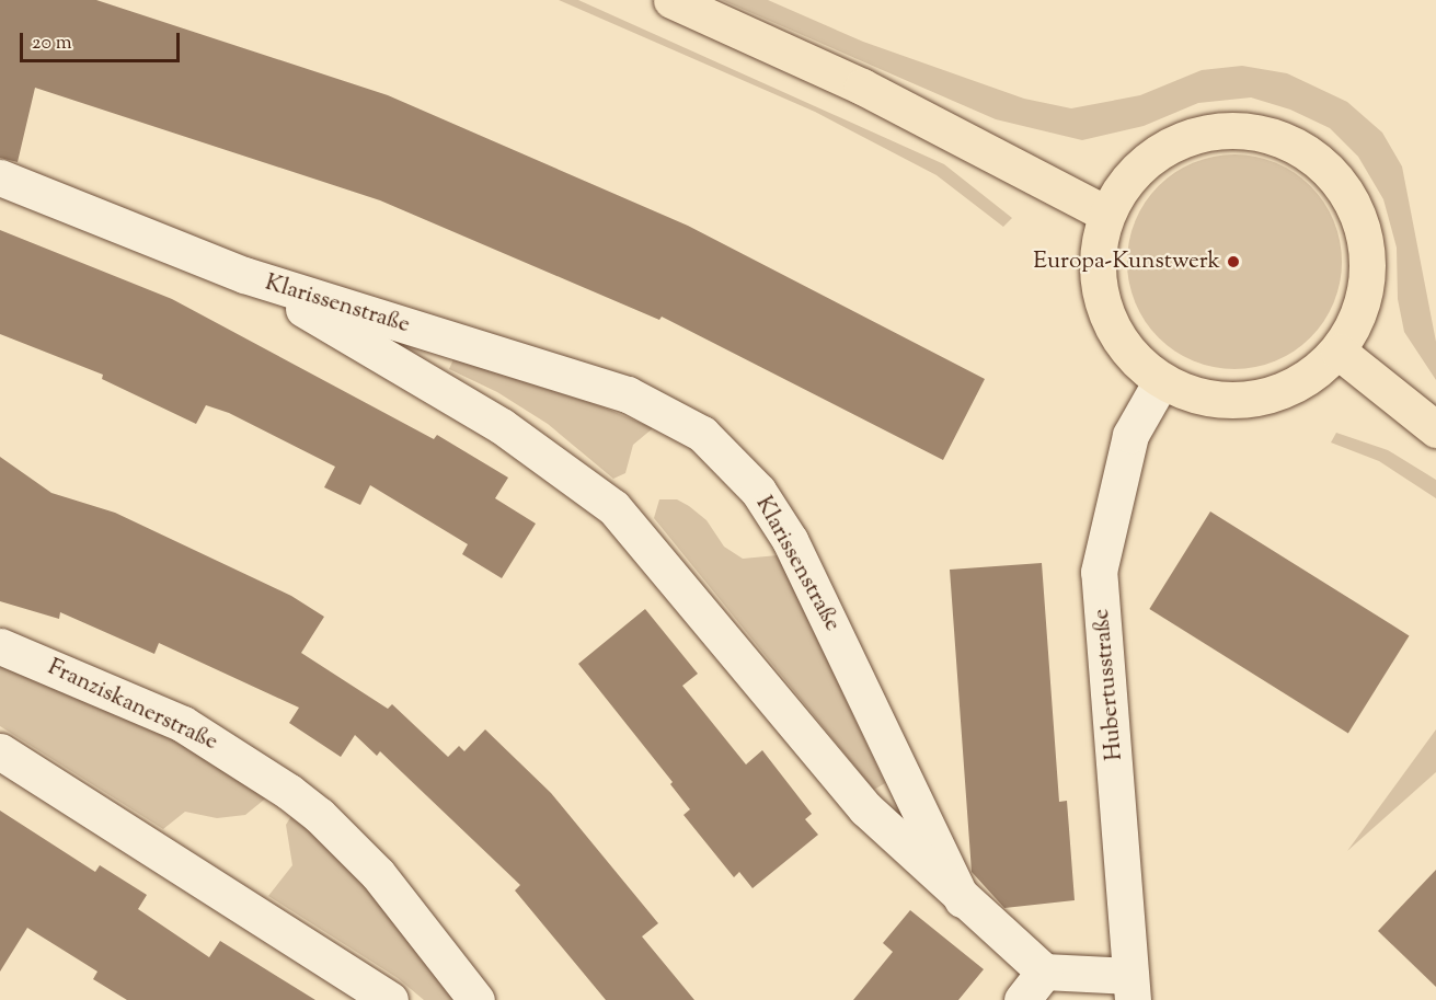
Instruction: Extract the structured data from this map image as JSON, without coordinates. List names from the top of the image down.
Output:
{
  "streets": {
    "street": ["Klarissenstraße", "Hubertusstraße", "Franziskanerstraße"]
  },
  "places": ["Europa-Kunstwerk"],
  "scale_bar": "20 m"
}
